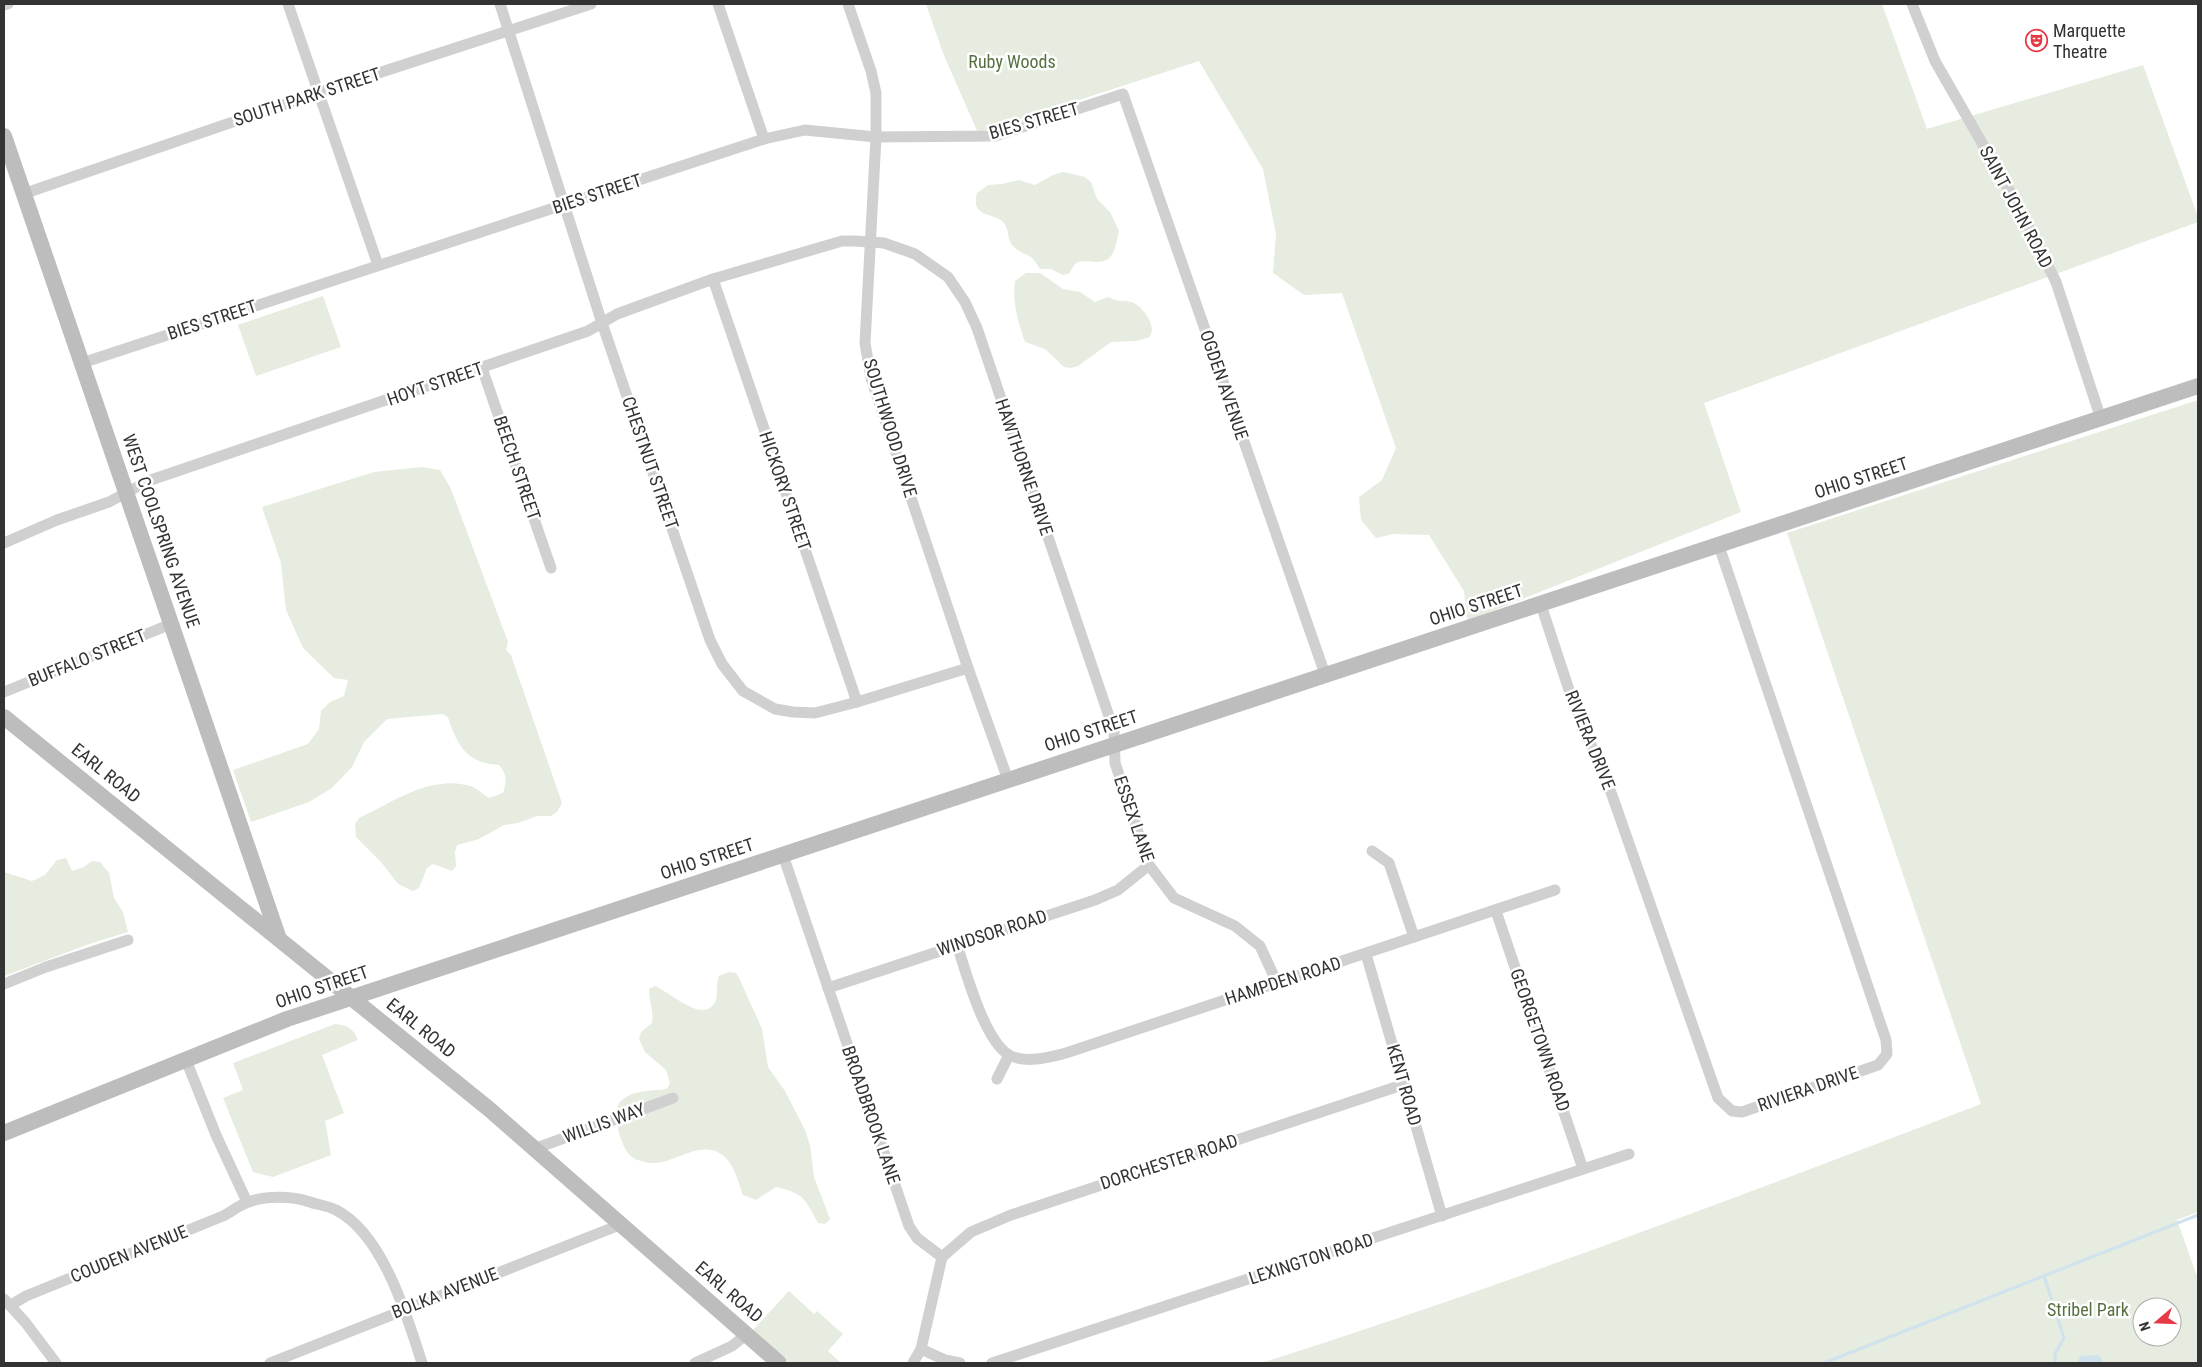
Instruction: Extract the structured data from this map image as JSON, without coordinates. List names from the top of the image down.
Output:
{
  "streets": {
    "street": [
      "SOUTH PARK STREET",
      "BIES STREET",
      "SAINT JOHN ROAD",
      "HOYT STREET",
      "OGDEN AVENUE",
      "SOUTHWOOD DRIVE",
      "CHESTNUT STREET",
      "HAWTHORNE DRIVE",
      "BEECH STREET",
      "OHIO STREET",
      "HICKORY STREET",
      "WEST COOLSPRING AVENUE",
      "BUFFALO STREET",
      "RIVIERA DRIVE",
      "EARL ROAD",
      "ESSEX LANE",
      "WINDSOR ROAD",
      "HAMPDEN ROAD",
      "GEORGETOWN ROAD",
      "KENT ROAD",
      "BROADBROOK LANE",
      "WILLIS WAY",
      "DORCHESTER ROAD",
      "COUDEN AVENUE",
      "LEXINGTON ROAD",
      "BOLKA AVENUE"
    ]
  },
  "crossings": [
    ["SOUTH PARK STREET", "CHESTNUT STREET"],
    ["SOUTH PARK STREET", "WEST COOLSPRING AVENUE"],
    ["BIES STREET", "OGDEN AVENUE"],
    ["BIES STREET", "SOUTHWOOD DRIVE"],
    ["BIES STREET", "CHESTNUT STREET"],
    ["BIES STREET", "WEST COOLSPRING AVENUE"],
    ["SAINT JOHN ROAD", "OHIO STREET"],
    ["HOYT STREET", "SOUTHWOOD DRIVE"],
    ["HOYT STREET", "CHESTNUT STREET"],
    ["HOYT STREET", "HAWTHORNE DRIVE"],
    ["HOYT STREET", "BEECH STREET"],
    ["HOYT STREET", "HICKORY STREET"],
    ["HOYT STREET", "WEST COOLSPRING AVENUE"],
    ["OGDEN AVENUE", "OHIO STREET"],
    ["SOUTHWOOD DRIVE", "CHESTNUT STREET"],
    ["SOUTHWOOD DRIVE", "HAWTHORNE DRIVE"],
    ["SOUTHWOOD DRIVE", "OHIO STREET"],
    ["CHESTNUT STREET", "HICKORY STREET"],
    ["HAWTHORNE DRIVE", "OHIO STREET"],
    ["HAWTHORNE DRIVE", "ESSEX LANE"],
    ["OHIO STREET", "RIVIERA DRIVE"],
    ["OHIO STREET", "EARL ROAD"],
    ["OHIO STREET", "ESSEX LANE"],
    ["OHIO STREET", "BROADBROOK LANE"],
    ["WEST COOLSPRING AVENUE", "BUFFALO STREET"],
    ["WEST COOLSPRING AVENUE", "EARL ROAD"],
    ["EARL ROAD", "WILLIS WAY"],
    ["EARL ROAD", "BOLKA AVENUE"],
    ["ESSEX LANE", "WINDSOR ROAD"],
    ["ESSEX LANE", "HAMPDEN ROAD"],
    ["WINDSOR ROAD", "BROADBROOK LANE"],
    ["HAMPDEN ROAD", "GEORGETOWN ROAD"],
    ["HAMPDEN ROAD", "KENT ROAD"],
    ["GEORGETOWN ROAD", "LEXINGTON ROAD"],
    ["KENT ROAD", "DORCHESTER ROAD"],
    ["KENT ROAD", "LEXINGTON ROAD"],
    ["BROADBROOK LANE", "DORCHESTER ROAD"]
  ],
  "parks": ["Ruby Woods", "Stribel Park"],
  "places": {
    "theatre": ["Marquette Theatre"]
  },
  "north": "left"
}
